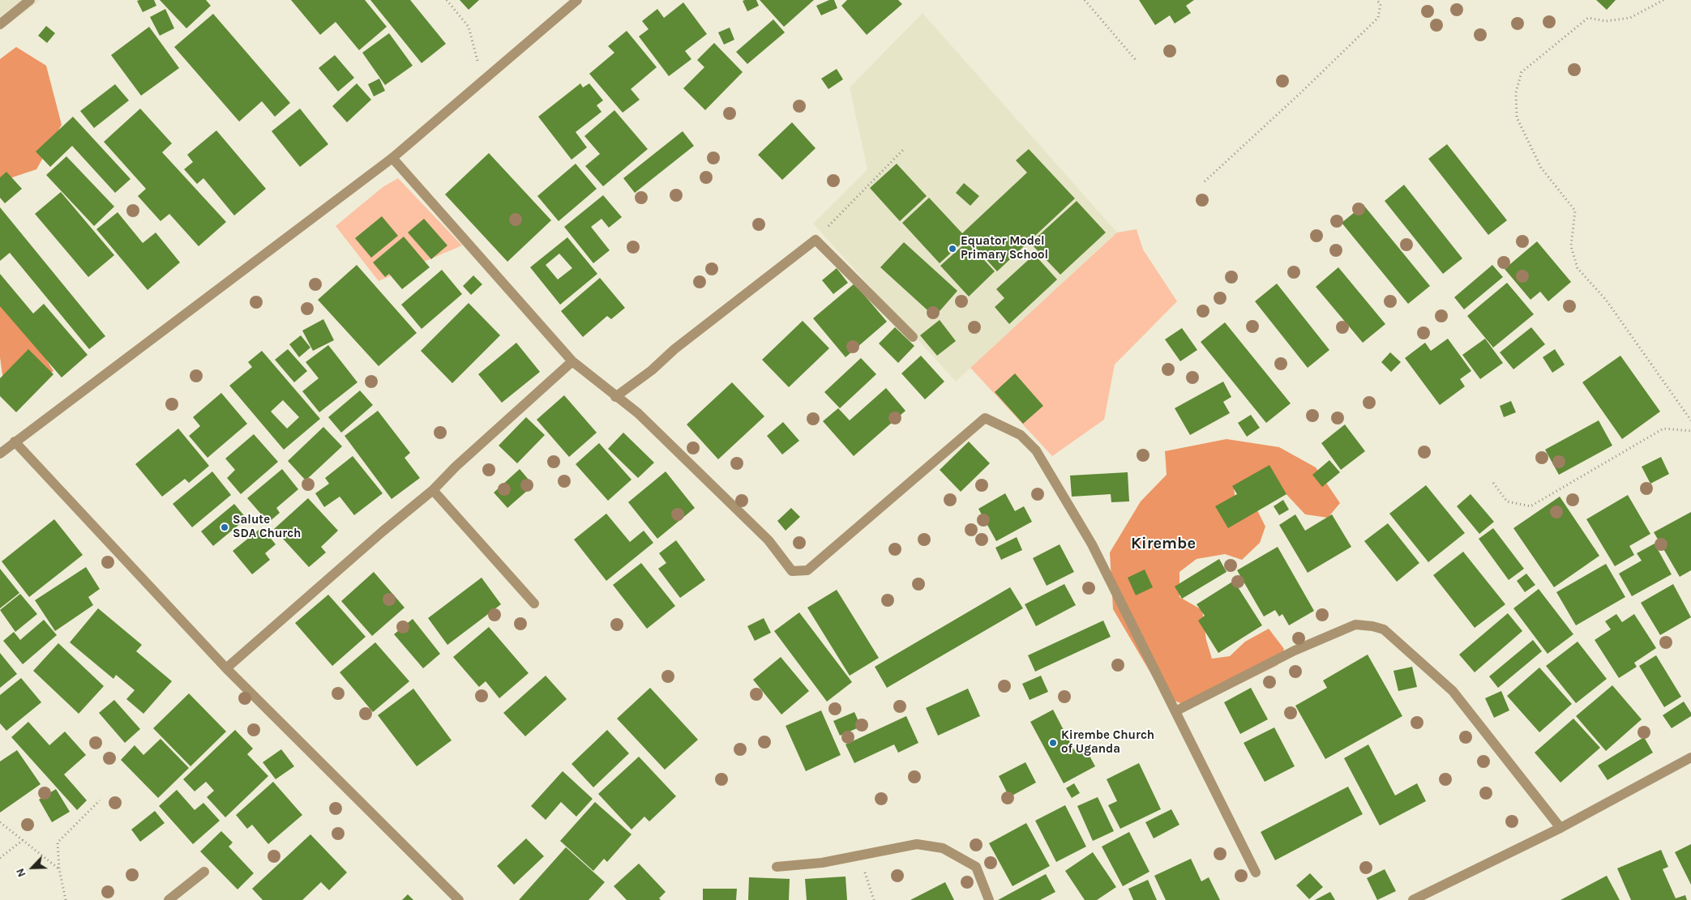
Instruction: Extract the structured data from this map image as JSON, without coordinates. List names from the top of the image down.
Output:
{
  "districts": ["Kirembe"],
  "places": ["Equator Model Primary School", "Salute SDA Church", "Kirembe Church of Uganda"],
  "north": "bottom left"
}
